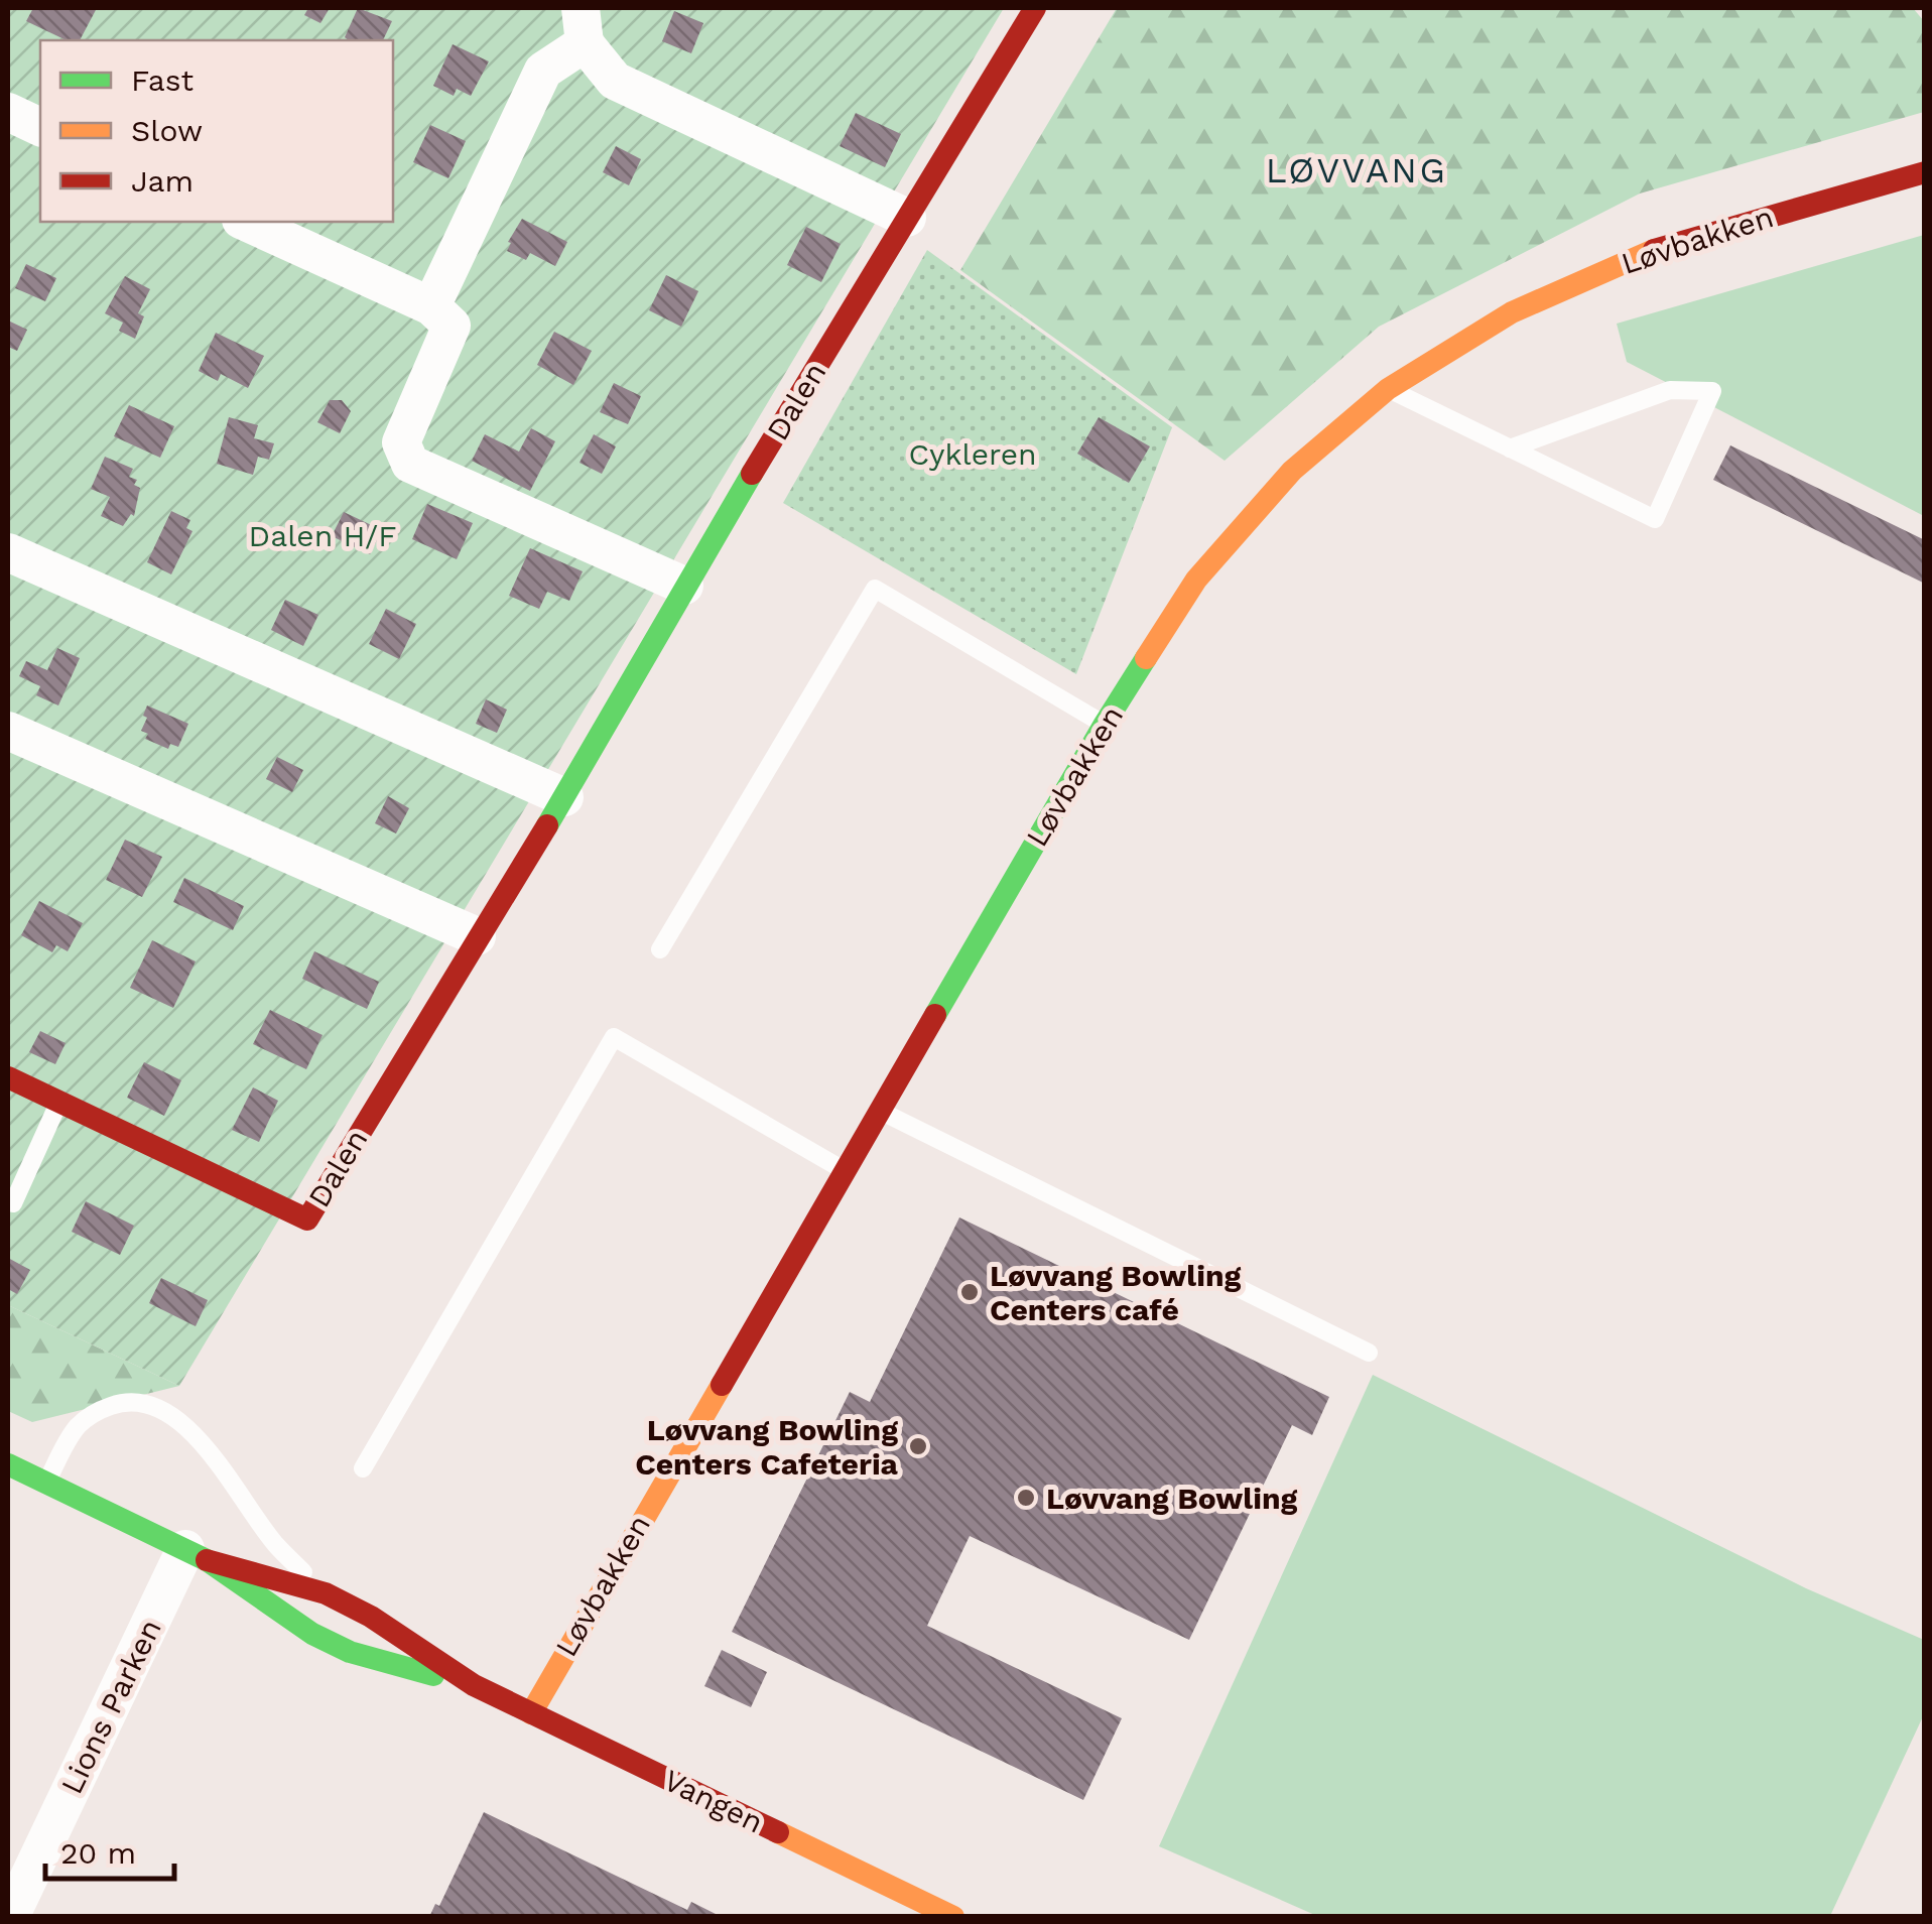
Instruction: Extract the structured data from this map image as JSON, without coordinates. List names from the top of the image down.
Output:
{
  "streets": {
    "street": [
      "Løvbakken",
      "Dalen",
      "Lions Parken",
      "Vangen"
    ]
  },
  "crossings": [
    ["Løvbakken", "Vangen"],
    ["Lions Parken", "Vangen"]
  ],
  "districts": ["LØVVANG"],
  "parks": ["Cykleren", "Dalen H/F"],
  "places": ["Løvvang Bowling Centers café", "Løvvang Bowling Centers Cafeteria", "Løvvang Bowling"],
  "legend": ["Fast", "Slow", "Jam"],
  "scale_bar": "20 m"
}
